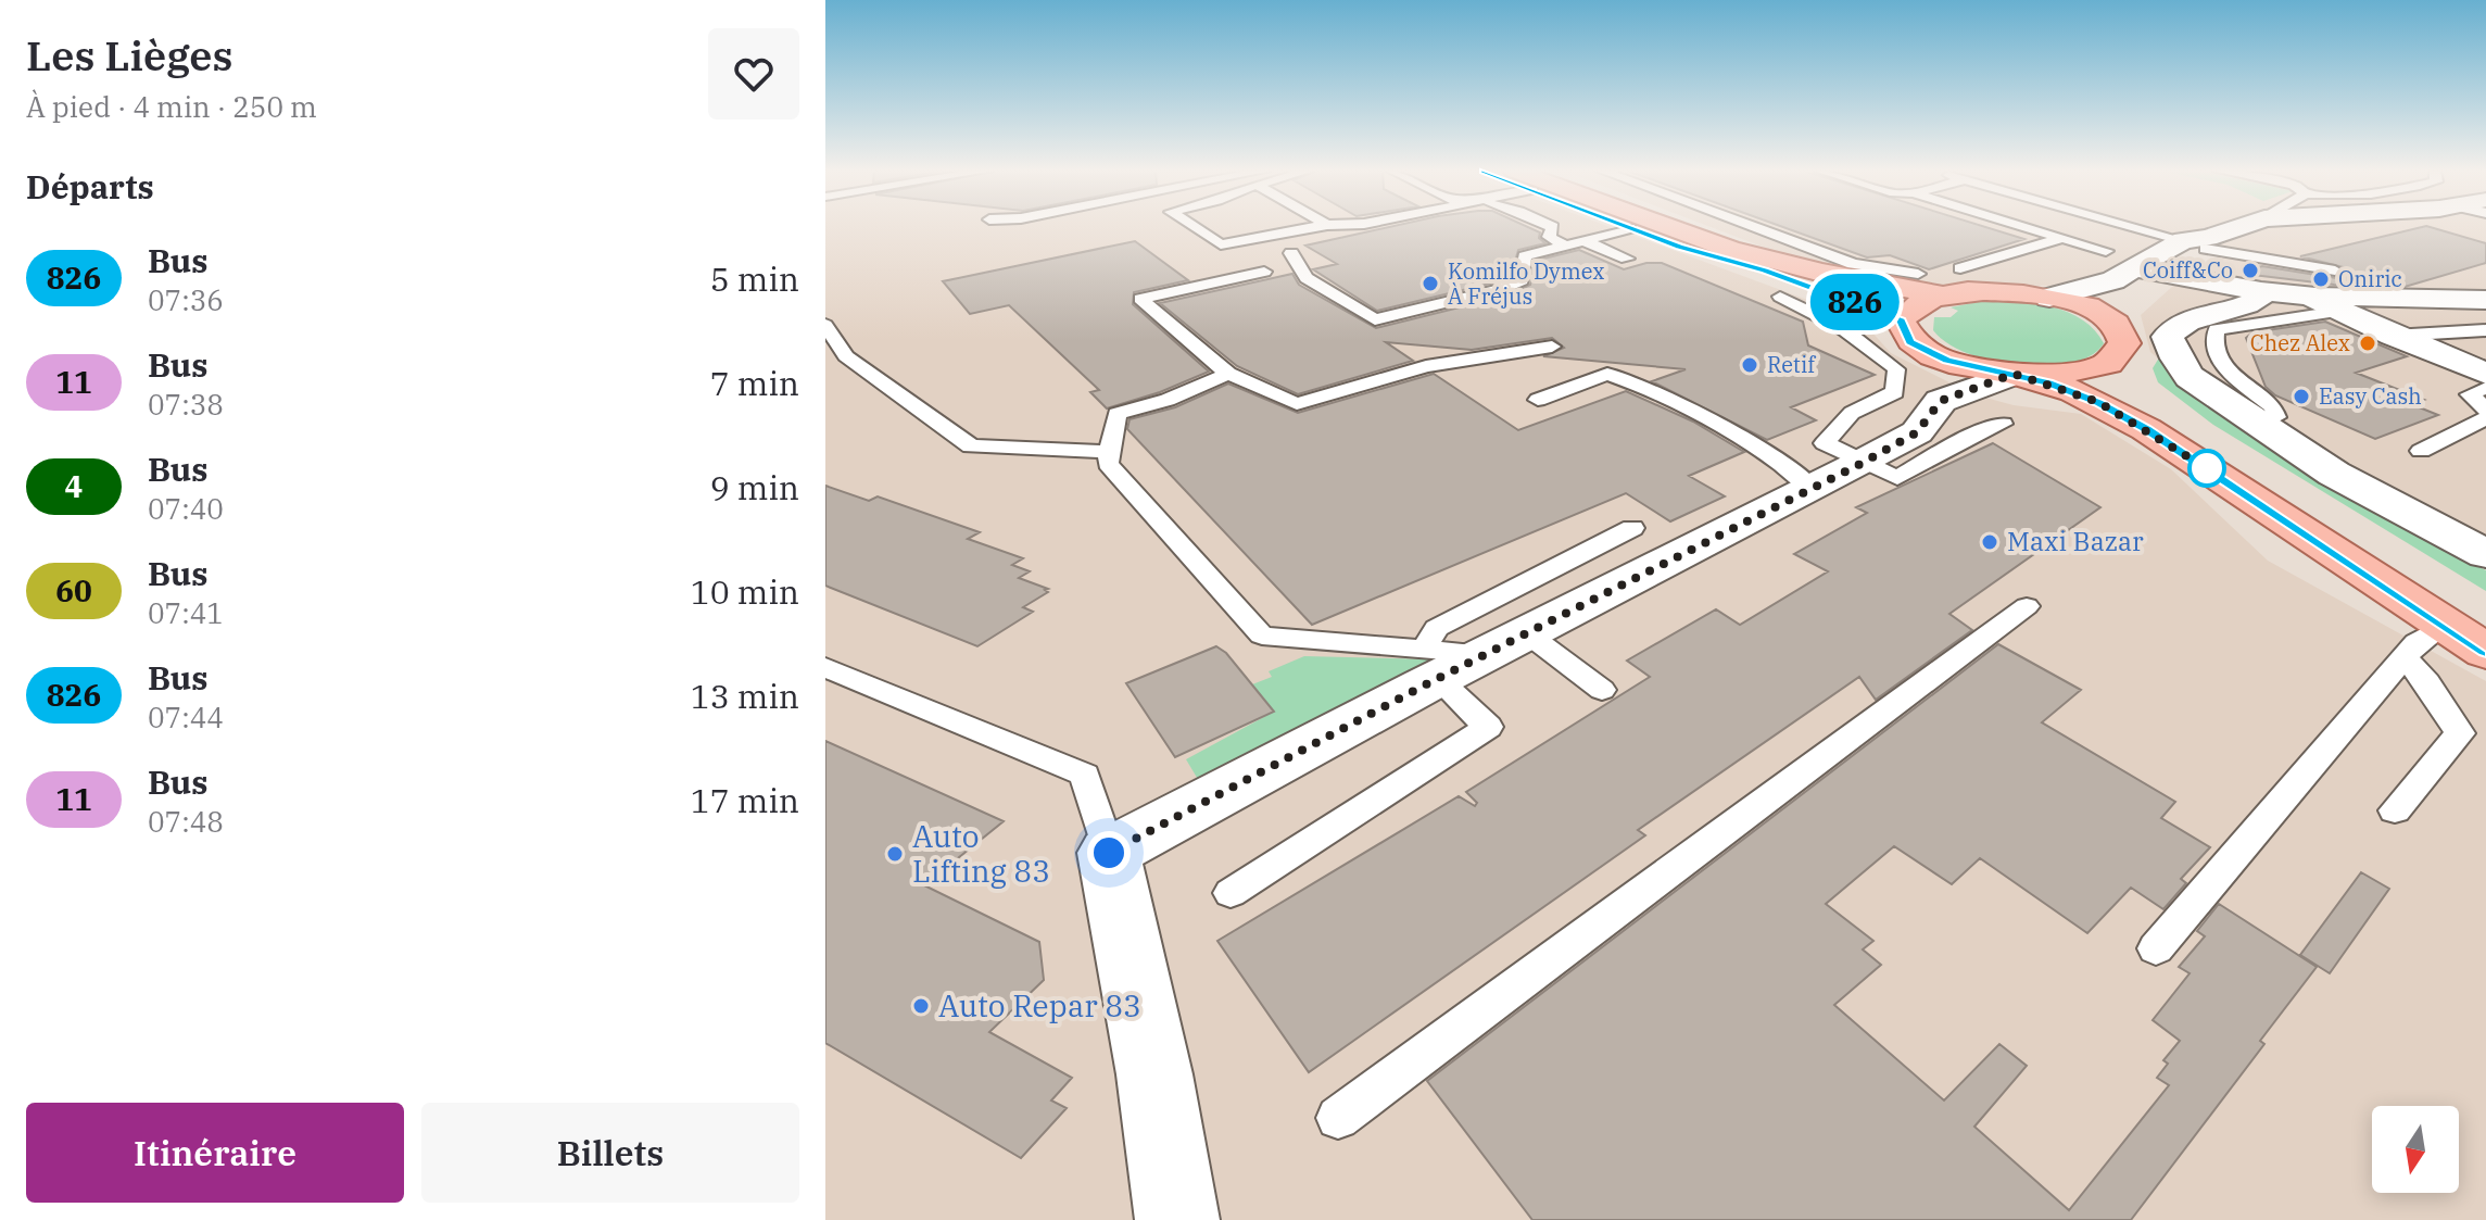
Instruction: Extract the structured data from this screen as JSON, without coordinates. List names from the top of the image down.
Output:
{
  "places": [
    "Coiff&Co",
    "Oniric",
    "Komilfo Dymex À Fréjus",
    "Chez Alex",
    "Retif",
    "Easy Cash",
    "Maxi Bazar",
    "Auto Lifting 83",
    "Auto Repar 83"
  ],
  "lines": ["bus line 826"],
  "north": "bottom",
  "page": {
    "heading": [
      ["Les Lièges", "À pied · 4 min · 250 m"],
      "Départs"
    ],
    "on_map": "826",
    "list": [
      {
        "mark": "826",
        "name": "Bus",
        "note": "07:36",
        "value": "5 min"
      },
      {
        "mark": "11",
        "name": "Bus",
        "note": "07:38",
        "value": "7 min"
      },
      {
        "mark": "4",
        "name": "Bus",
        "note": "07:40",
        "value": "9 min"
      },
      {
        "mark": "60",
        "name": "Bus",
        "note": "07:41",
        "value": "10 min"
      },
      {
        "mark": "826",
        "name": "Bus",
        "note": "07:44",
        "value": "13 min"
      },
      {
        "mark": "11",
        "name": "Bus",
        "note": "07:48",
        "value": "17 min"
      }
    ],
    "buttons": ["Itinéraire", "Billets"]
  }
}
